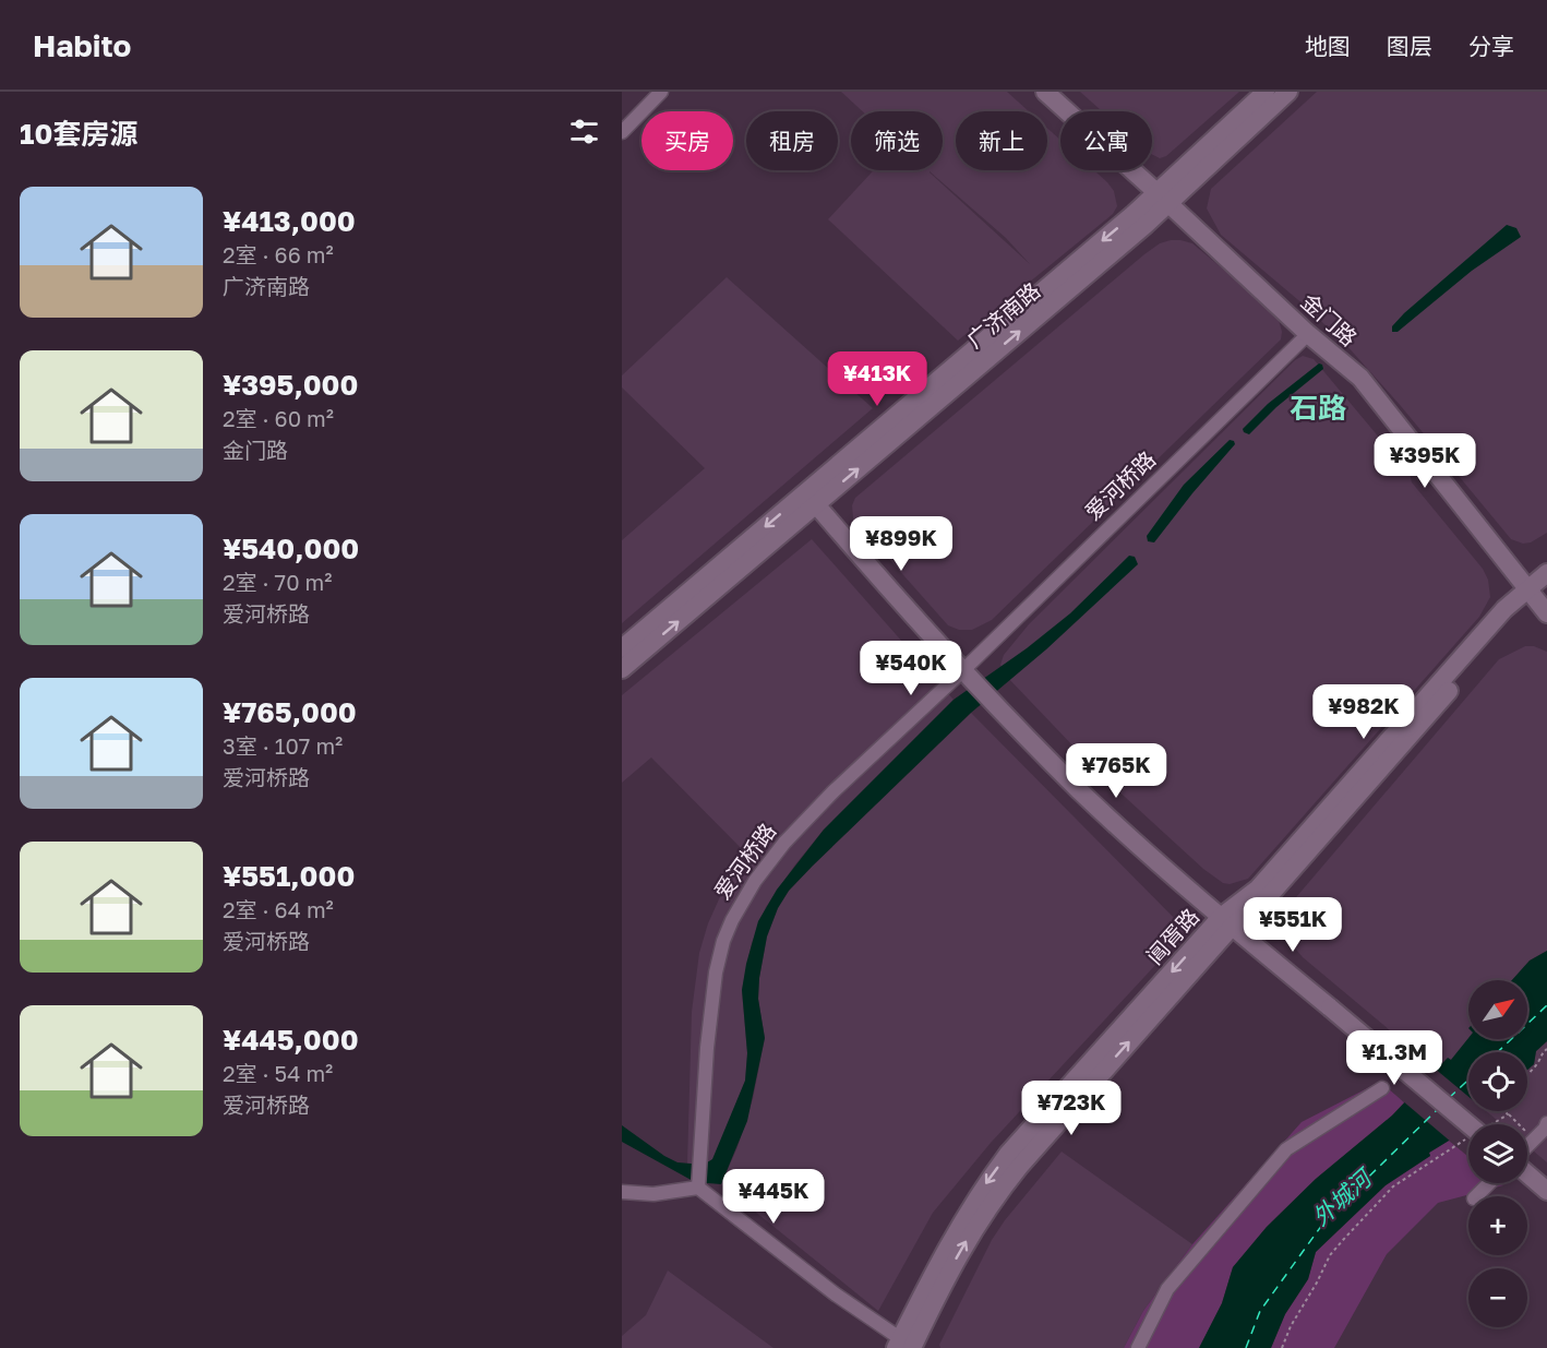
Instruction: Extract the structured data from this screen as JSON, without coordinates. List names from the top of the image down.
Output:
{
  "streets": {
    "main road": ["广济南路", "金门路", "阊胥路"],
    "street": ["爱河桥路"]
  },
  "crossings": [
    ["广济南路", "金门路"],
    ["金门路", "爱河桥路"],
    ["金门路", "阊胥路"]
  ],
  "districts": ["石路"],
  "water": ["外城河"],
  "north": "top right",
  "page": {
    "header": "Habito",
    "nav": ["地图", "图层", "分享"],
    "heading": "10套房源",
    "chip": [
      "买房",
      "租房",
      "筛选",
      "新上",
      "公寓"
    ],
    "list": [
      {
        "name": "¥413,000",
        "note": "2室 · 66 m² · 广济南路"
      },
      {
        "name": "¥395,000",
        "note": "2室 · 60 m² · 金门路"
      },
      {
        "name": "¥540,000",
        "note": "2室 · 70 m² · 爱河桥路"
      },
      {
        "name": "¥765,000",
        "note": "3室 · 107 m² · 爱河桥路"
      },
      {
        "name": "¥551,000",
        "note": "2室 · 64 m² · 爱河桥路"
      },
      {
        "name": "¥445,000",
        "note": "2室 · 54 m² · 爱河桥路"
      }
    ],
    "price": [
      "¥413K",
      "¥395K",
      "¥899K",
      "¥540K",
      "¥982K",
      "¥765K",
      "¥551K",
      "¥1.3M",
      "¥723K",
      "¥445K"
    ],
    "map_buttons": ["+", "−"]
  }
}
